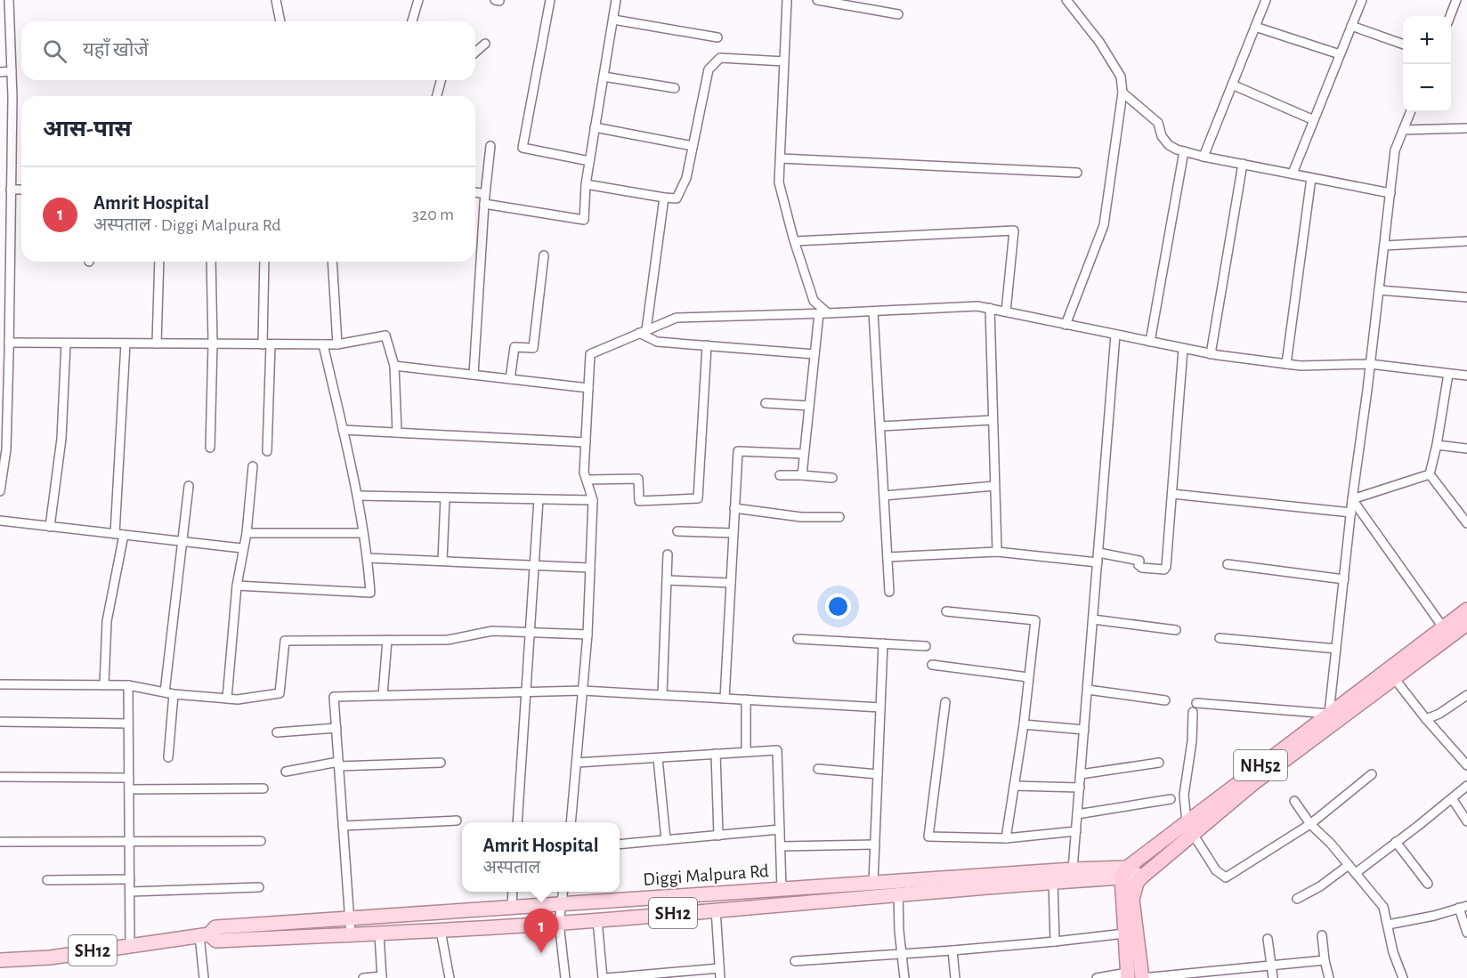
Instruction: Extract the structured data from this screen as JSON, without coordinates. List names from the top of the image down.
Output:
{
  "streets": {
    "highway": ["NH52"],
    "main road": ["Diggi Malpura Rd", "SH12"]
  },
  "crossings": [
    ["NH52", "Diggi Malpura Rd"]
  ],
  "page": {
    "map_buttons": ["+", "−"],
    "search": "यहाँ खोजें",
    "heading": "आस-पास",
    "list": [
      {
        "mark": "1",
        "name": "Amrit Hospital",
        "note": "अस्पताल · Diggi Malpura Rd",
        "value": "320 m"
      }
    ],
    "popup": ["Amrit Hospital", "अस्पताल"],
    "pins": "1"
  }
}
